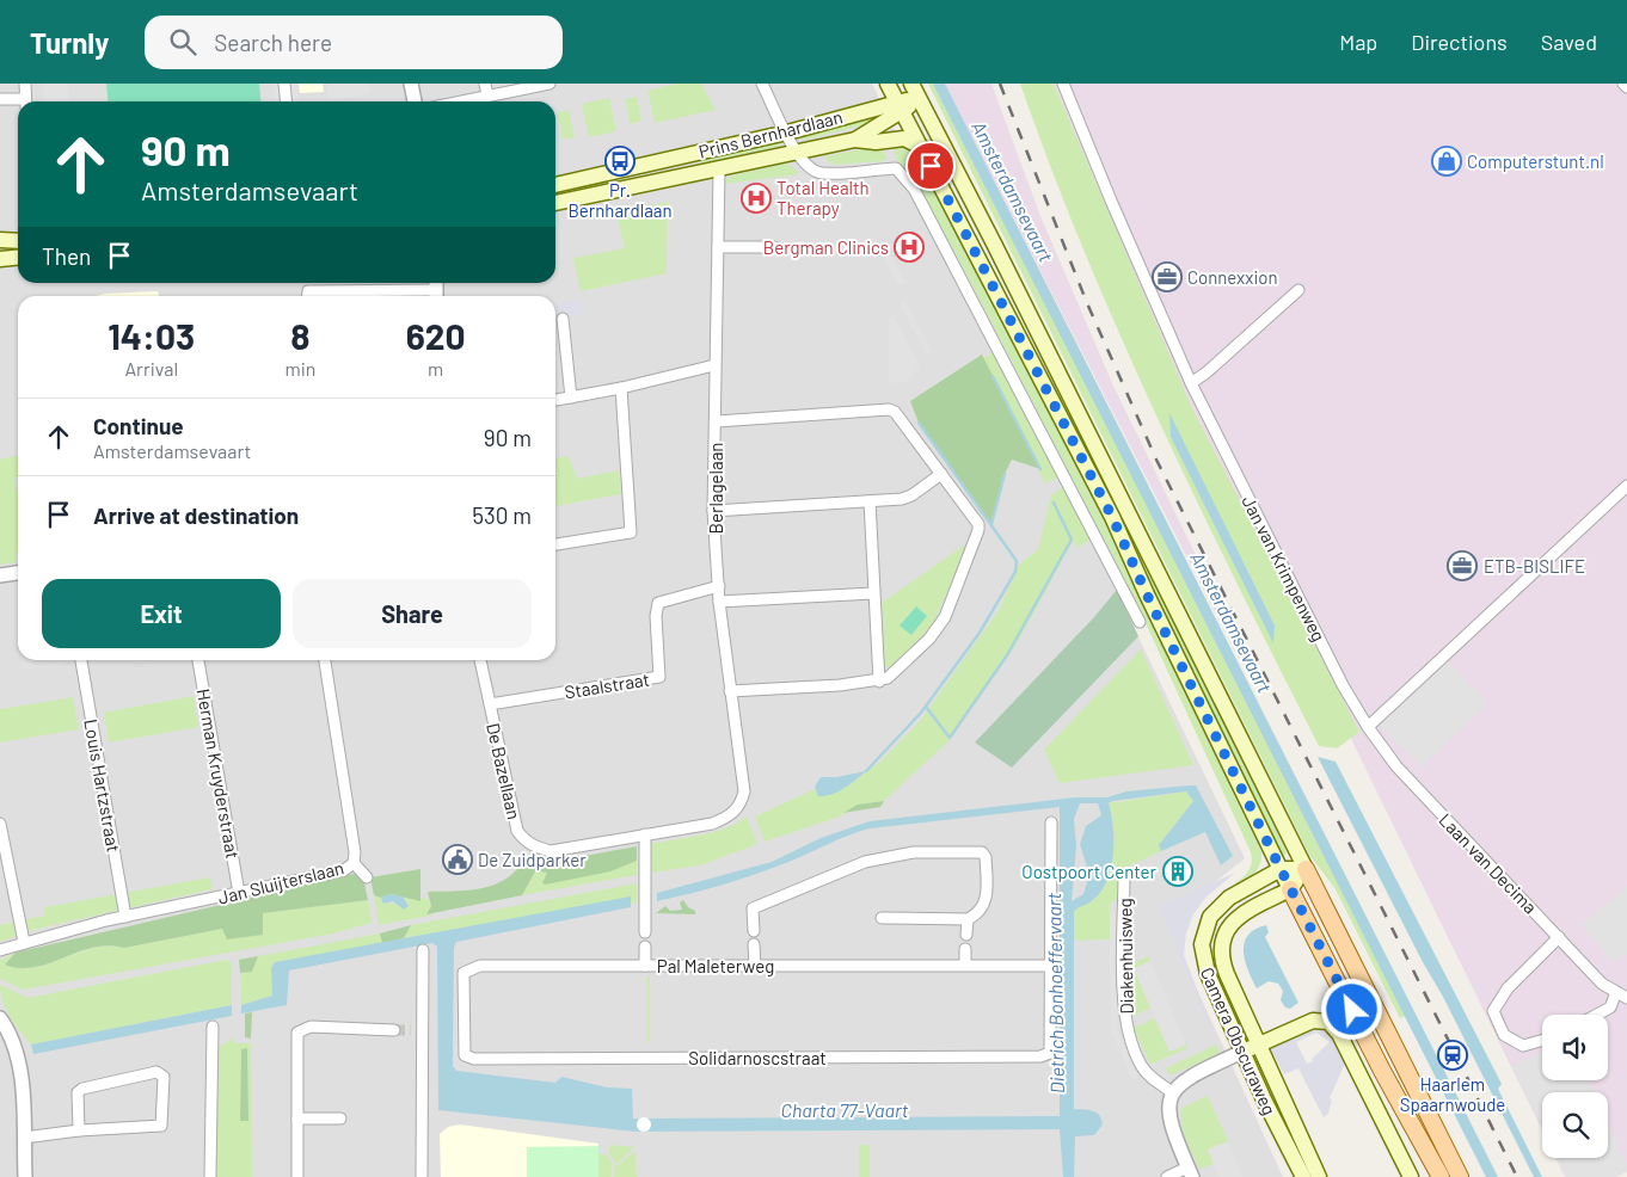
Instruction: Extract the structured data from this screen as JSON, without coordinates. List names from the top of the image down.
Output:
{
  "streets": {
    "main road": ["Prins Bernhardlaan", "Camera Obscuraweg"],
    "street": [
      "Berlagelaan",
      "Jan van Krimpenweg",
      "Staalstraat",
      "De Bazellaan",
      "Herman Kruyderstraat",
      "Louis Hartzstraat",
      "Laan van Decima",
      "Jan Sluijterslaan",
      "Diakenhuisweg",
      "Pal Maleterweg",
      "Solidarnoscstraat"
    ]
  },
  "crossings": [
    ["Prins Bernhardlaan", "Berlagelaan"],
    ["Berlagelaan", "Staalstraat"],
    ["Berlagelaan", "De Bazellaan"],
    ["Jan van Krimpenweg", "Laan van Decima"],
    ["Staalstraat", "De Bazellaan"],
    ["Herman Kruyderstraat", "Jan Sluijterslaan"],
    ["Louis Hartzstraat", "Jan Sluijterslaan"],
    ["Pal Maleterweg", "Solidarnoscstraat"]
  ],
  "water": ["Amsterdamsevaart", "Dietrich Bonhoeffervaart", "Charta 77-Vaart"],
  "places": {
    "bus stop": ["Pr. Bernhardlaan"],
    "shop": ["Computerstunt.nl"],
    "hospital": ["Total Health Therapy", "Bergman Clinics"],
    "office": ["Connexxion", "ETB-BISLIFE"],
    "public building": ["De Zuidparker"],
    "building": ["Oostpoort Center"],
    "station": ["Haarlem Spaarnwoude"]
  },
  "page": {
    "header": "Turnly",
    "search": "Search here",
    "nav": ["Map", "Directions", "Saved"],
    "turn": ["90 m", "Amsterdamsevaart"],
    "then": "Then",
    "eta": [
      "14:03",
      "Arrival",
      "8",
      "min",
      "620",
      "m"
    ],
    "list": [
      {
        "name": "Continue",
        "note": "Amsterdamsevaart",
        "value": "90 m"
      },
      {
        "name": "Arrive at destination",
        "value": "530 m"
      }
    ],
    "buttons": ["Exit", "Share"]
  }
}
